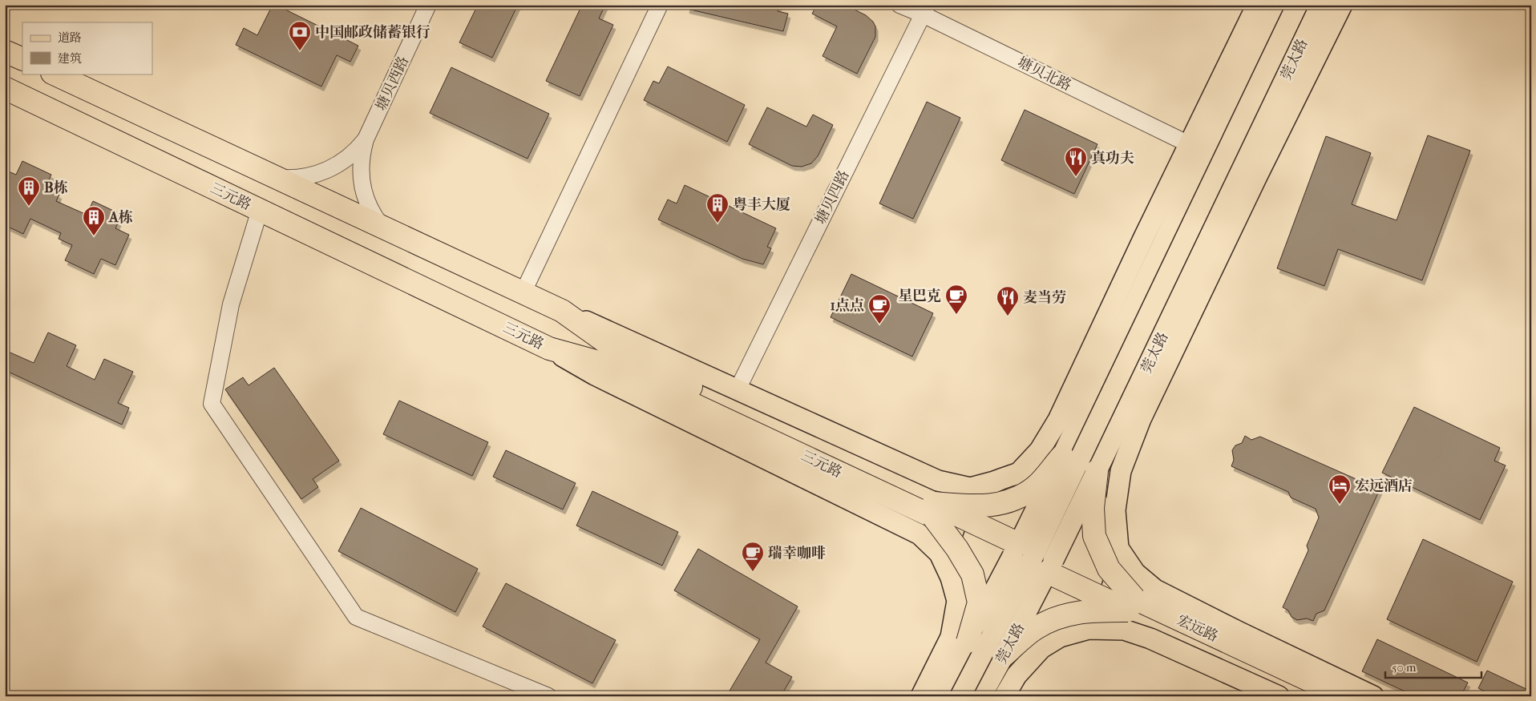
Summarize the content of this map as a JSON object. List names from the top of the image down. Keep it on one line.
{"streets":{"highway":["三元路","宏远路"],"main road":["莞太路"],"street":["塘贝北路","塘贝西路","塘贝四路"]},"crossings":[["莞太路","三元路"],["莞太路","宏远路"],["塘贝北路","塘贝四路"],["三元路","宏远路"]],"places":{"bank":["中国邮政储蓄银行"],"restaurant":["真功夫","麦当劳"],"building":["B栋","粤丰大厦","A栋"],"cafe":["星巴克","1点点","瑞幸咖啡"],"hotel":["宏远酒店"]},"legend":["道路","建筑"],"scale_bar":"50 m"}
